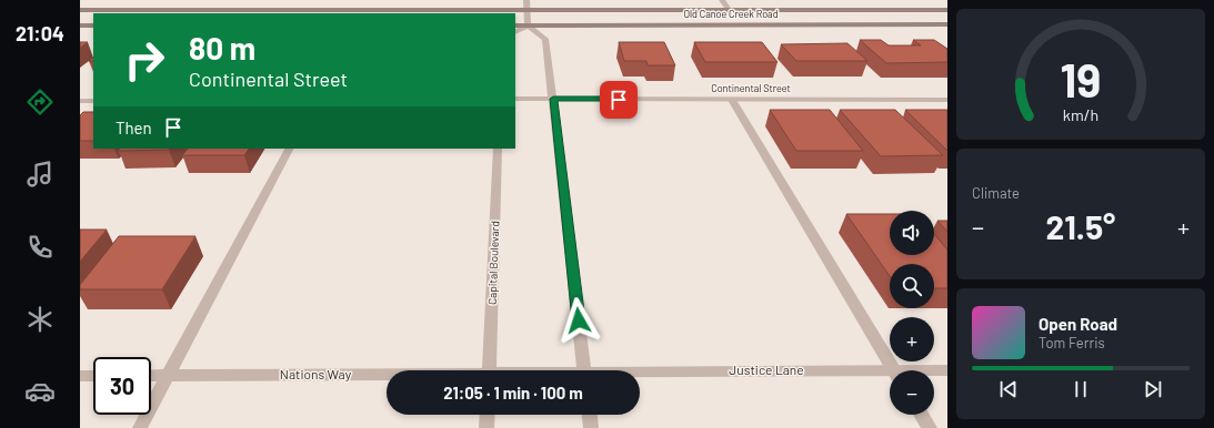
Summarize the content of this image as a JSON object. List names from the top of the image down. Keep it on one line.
{"streets":{"main road":["Old Canoe Creek Road"],"street":["Continental Street","Capital Boulevard","Justice Lane","Nations Way"]},"page":{"tabs":"21:04","turn":["80 m","Continental Street"],"then":"Then","tile":"Climate","heat":["−","21.5°","+"],"map_buttons":["+","−"],"song":["Open Road","Tom Ferris"],"limit":"30","trip":"21:05 · 1 min · 100 m","gauge":["19","km/h"]}}
